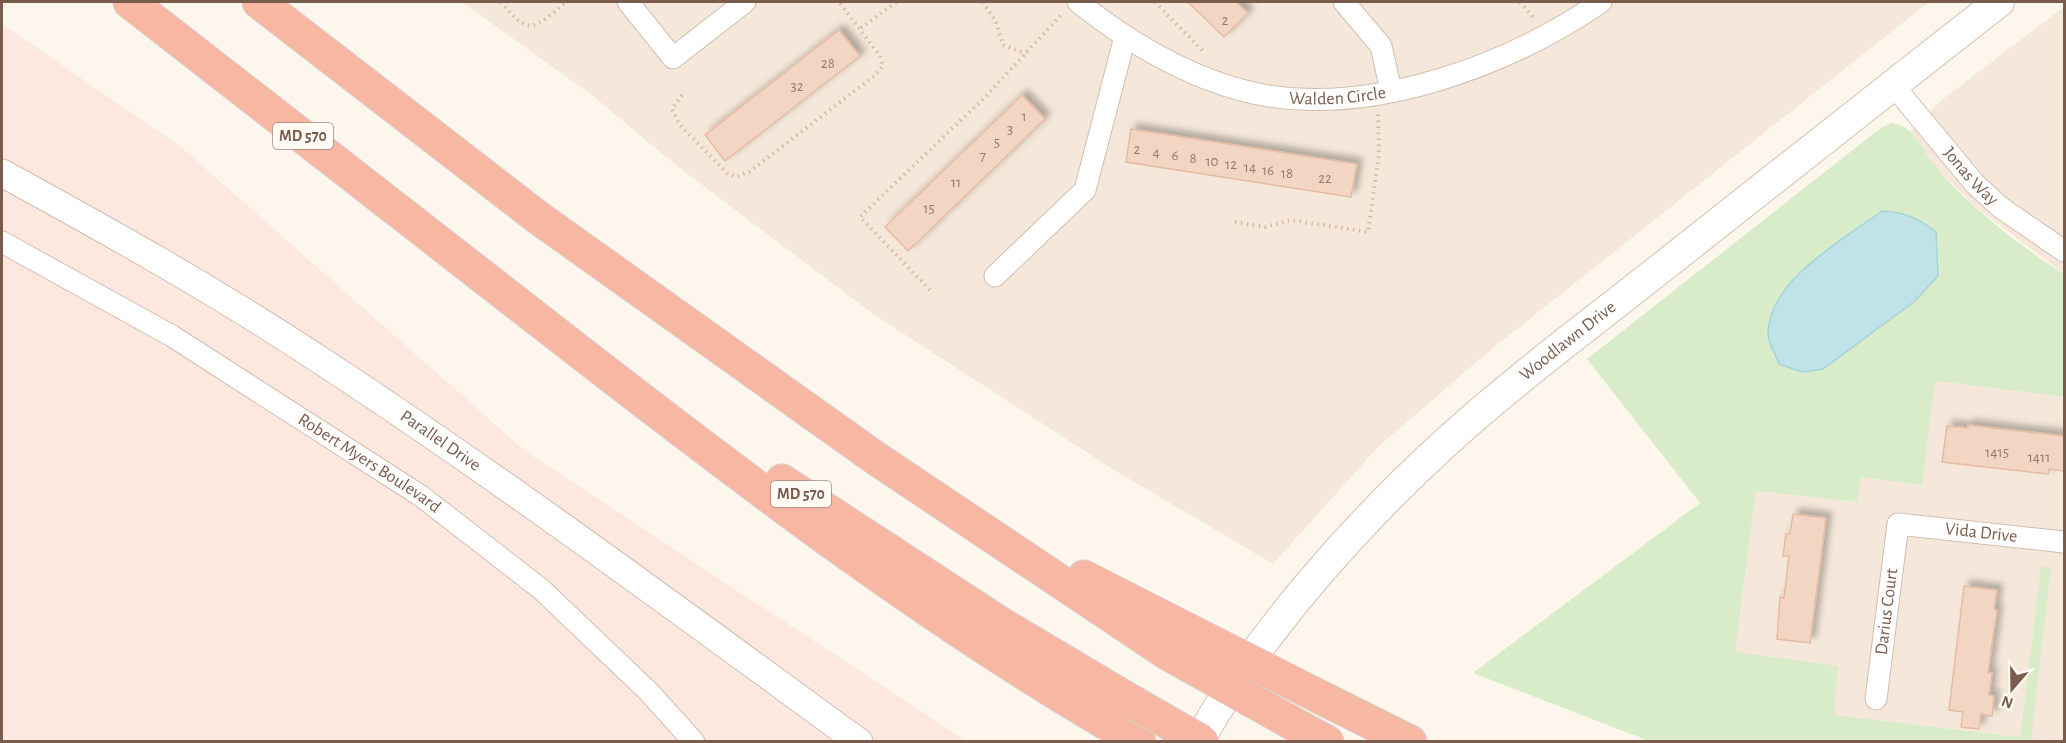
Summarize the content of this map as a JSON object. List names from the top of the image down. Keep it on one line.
{"streets":{"highway":["MD 570"],"main road":["Woodlawn Drive"],"street":["Walden Circle","Jonas Way","Parallel Drive","Robert Myers Boulevard","Vida Drive","Darius Court"]},"crossings":[["MD 570","Woodlawn Drive"],["Jonas Way","Woodlawn Drive"],["Vida Drive","Darius Court"]],"house_numbers":["2","28","32","1","3","5","2","4","6","7","8","10","12","14","16","18","22","11","15","1415","1411"],"north":"bottom"}
